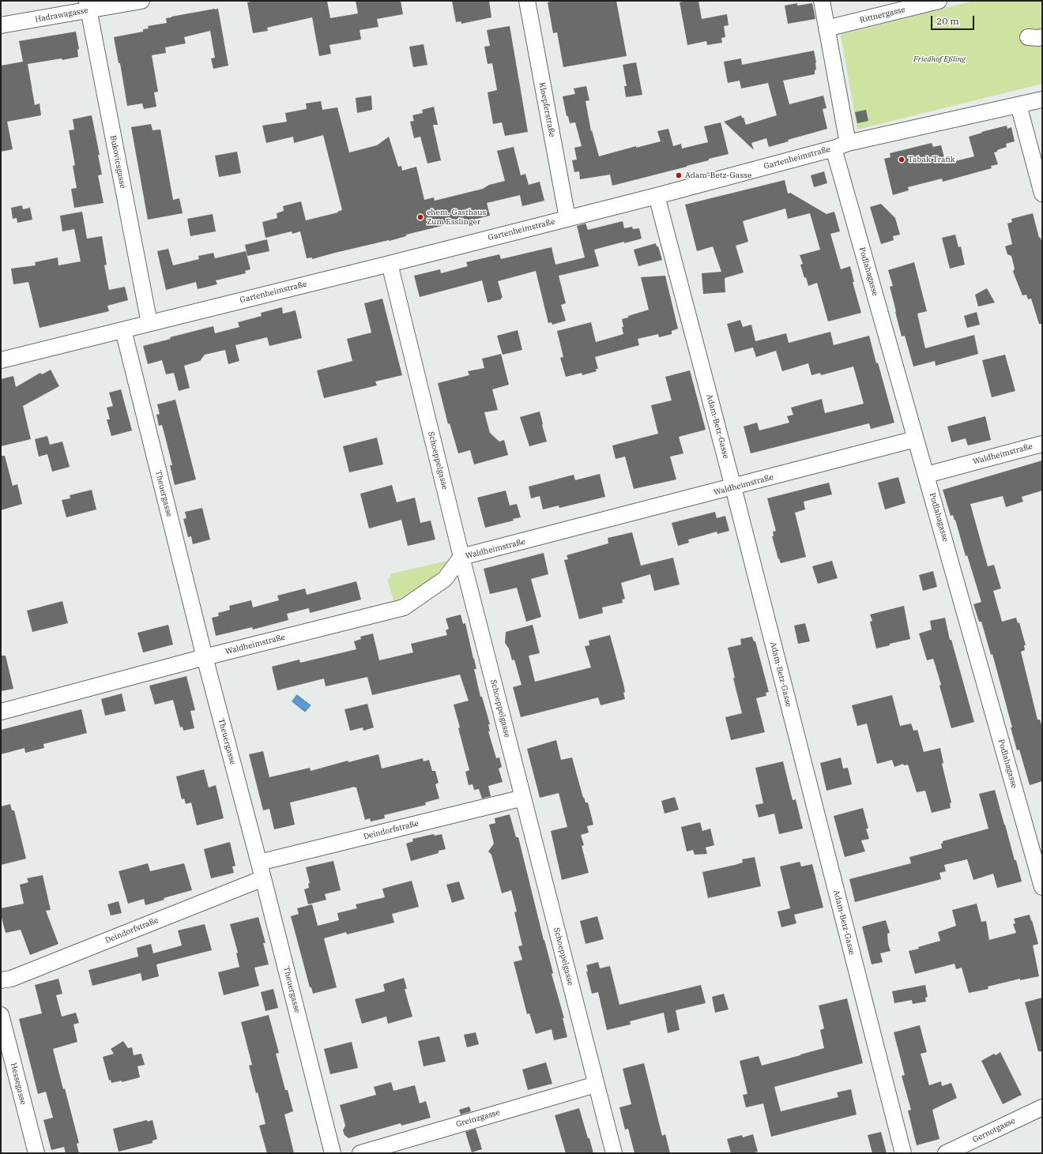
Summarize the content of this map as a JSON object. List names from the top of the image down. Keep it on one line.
{"streets":{"street":["Hadrawagasse","Rittnergasse","Kloepferstraße","Gartenheimstraße","Bukovicsgasse","Podlahagasse","Adam-Betz-Gasse","Waldheimstraße","Schoeppelgasse","Theuergasse","Deindorfstraße","Hessegasse","Greinzgasse","Gernotgasse"]},"crossings":[["Hadrawagasse","Bukovicsgasse"],["Rittnergasse","Podlahagasse"],["Kloepferstraße","Gartenheimstraße"],["Gartenheimstraße","Bukovicsgasse"],["Gartenheimstraße","Podlahagasse"],["Gartenheimstraße","Adam-Betz-Gasse"],["Gartenheimstraße","Schoeppelgasse"],["Gartenheimstraße","Theuergasse"],["Podlahagasse","Waldheimstraße"],["Adam-Betz-Gasse","Waldheimstraße"],["Waldheimstraße","Schoeppelgasse"],["Waldheimstraße","Theuergasse"],["Schoeppelgasse","Deindorfstraße"],["Schoeppelgasse","Greinzgasse"],["Theuergasse","Deindorfstraße"]],"parks":["Friedhof Eßling"],"places":["Tabak Trafik","Adam-Betz-Gasse","ehem. Gasthaus Zum Esslinger"],"scale_bar":"20 m"}
